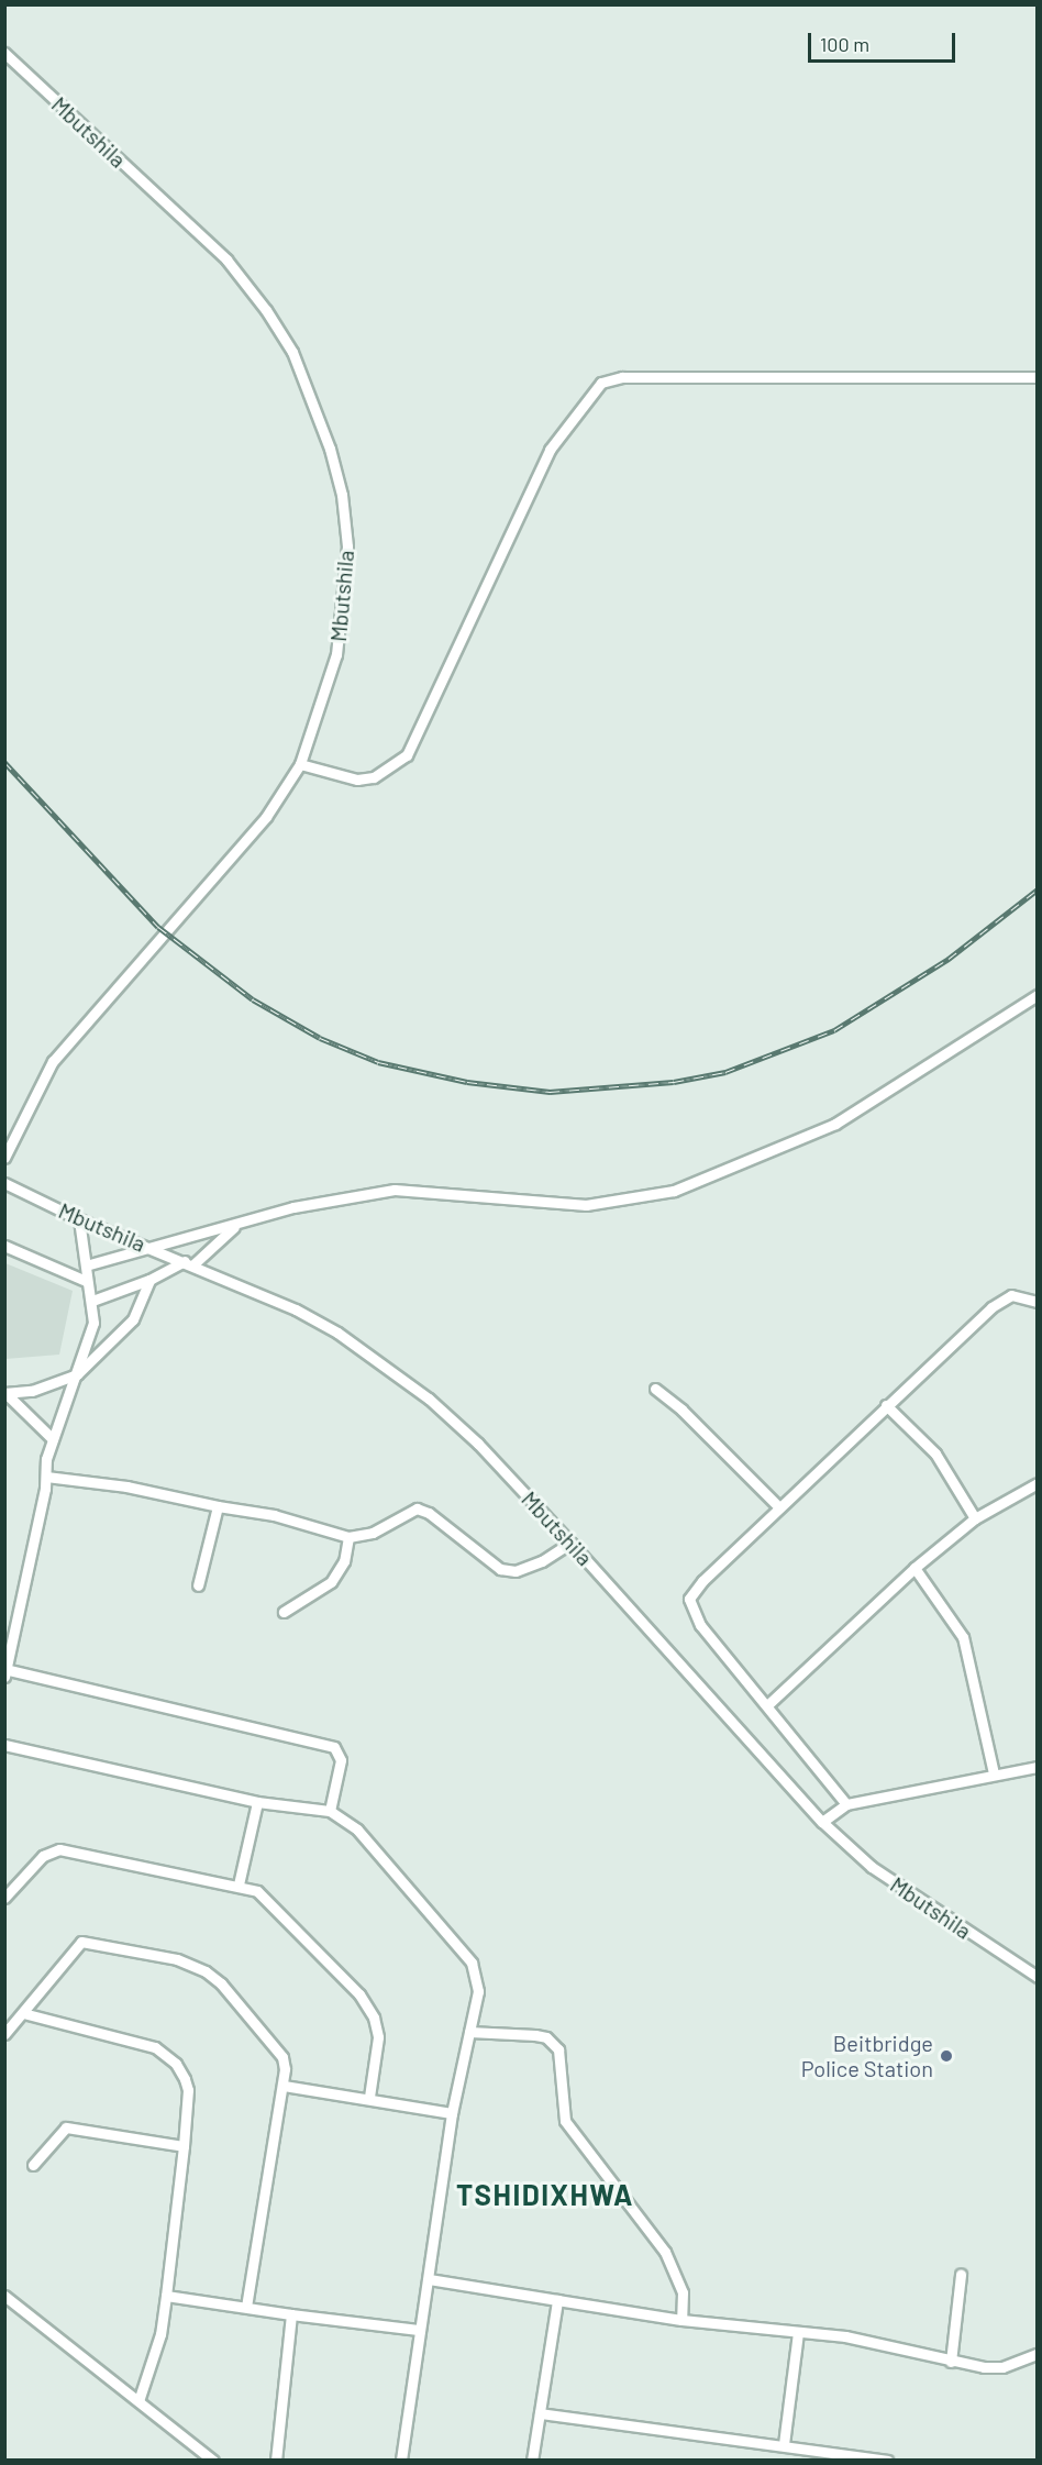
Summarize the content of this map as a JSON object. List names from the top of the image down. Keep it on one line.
{"streets":{"street":["Mbutshila"]},"districts":["TSHIDIXHWA"],"places":["Beitbridge Police Station"],"scale_bar":"100 m"}
